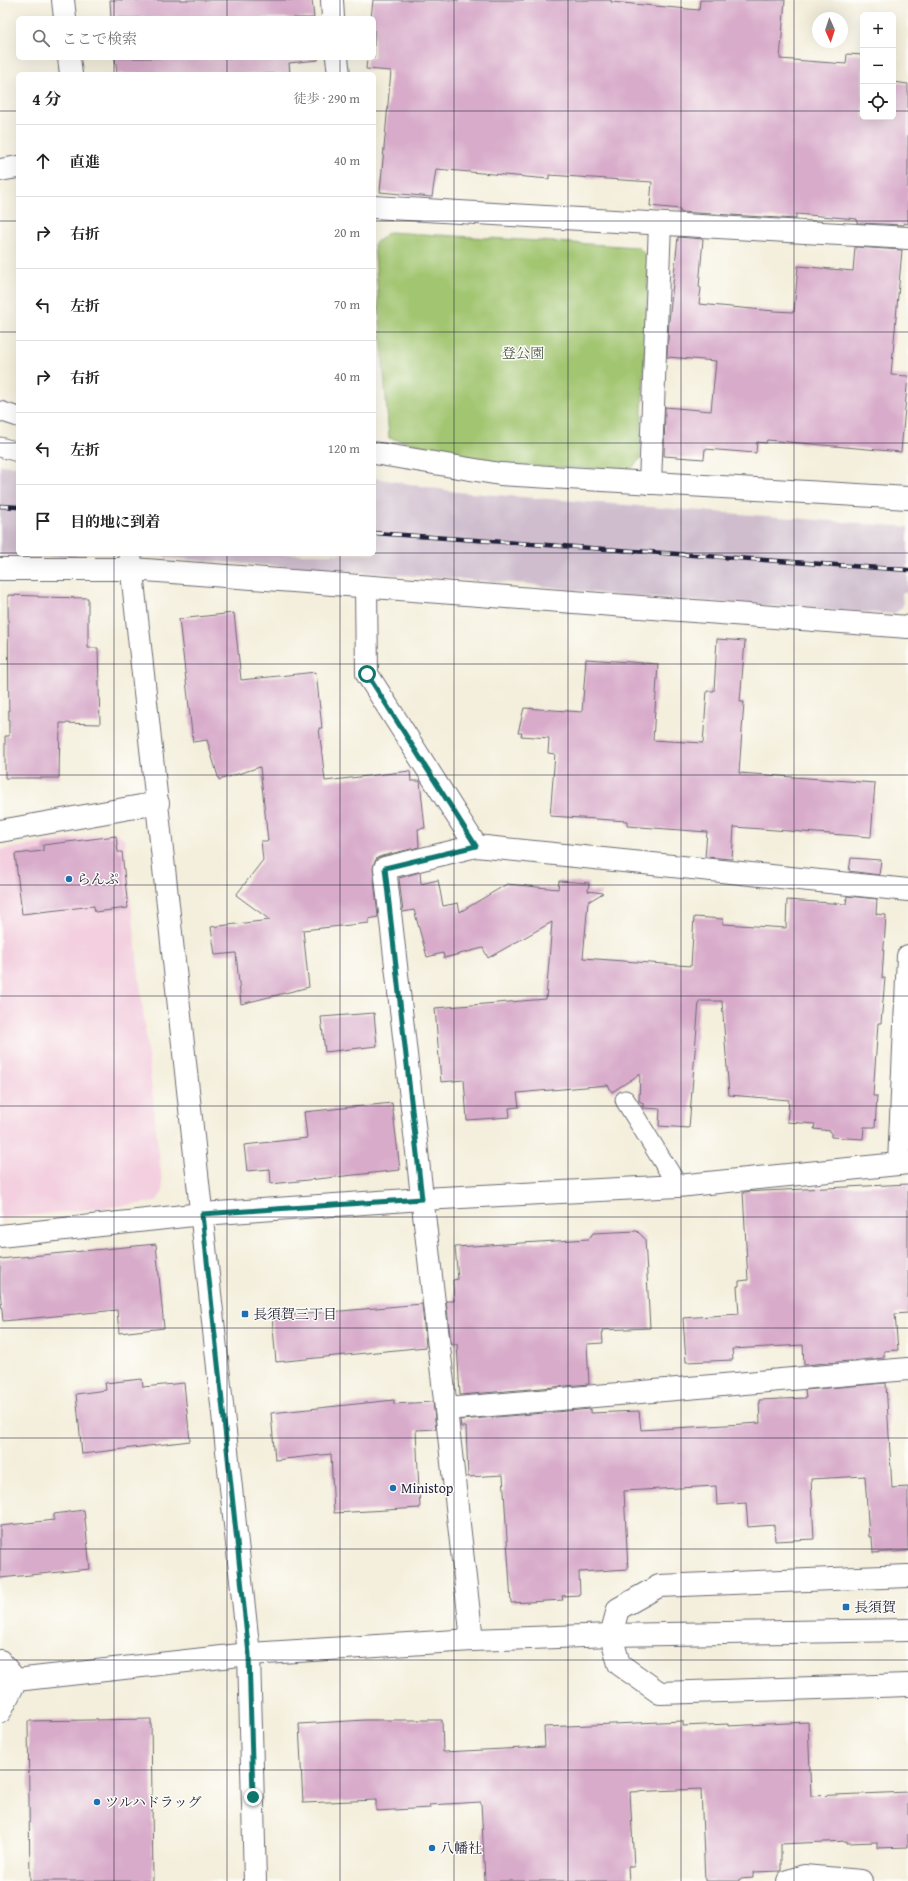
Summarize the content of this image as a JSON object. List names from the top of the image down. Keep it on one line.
{"parks":["登公園"],"places":{"other":["らんぷ","Ministop","ツルハドラッグ","八幡社"],"transit":["長須賀三丁目","長須賀"]},"north":"bottom","page":{"map_buttons":["+","−"],"search":"ここで検索","heading":["4 分","徒歩 · 290 m"],"list":[["直進","40 m"],["右折","20 m"],["左折","70 m"],["右折","40 m"],["左折","120 m"],"目的地に到着"]}}
